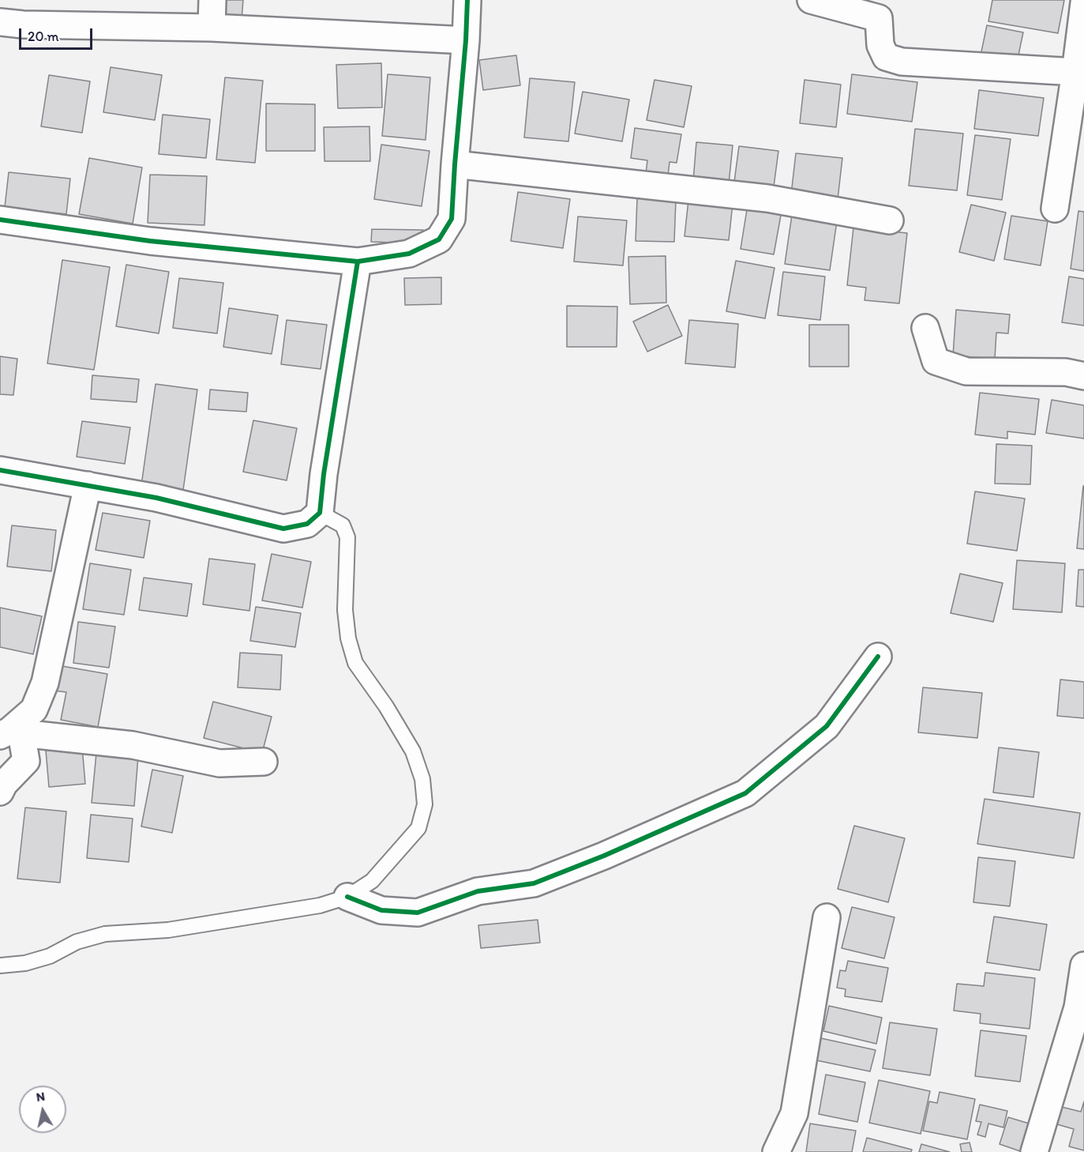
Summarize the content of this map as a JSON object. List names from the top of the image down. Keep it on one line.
{"scale_bar":"20 m","north":"top"}
